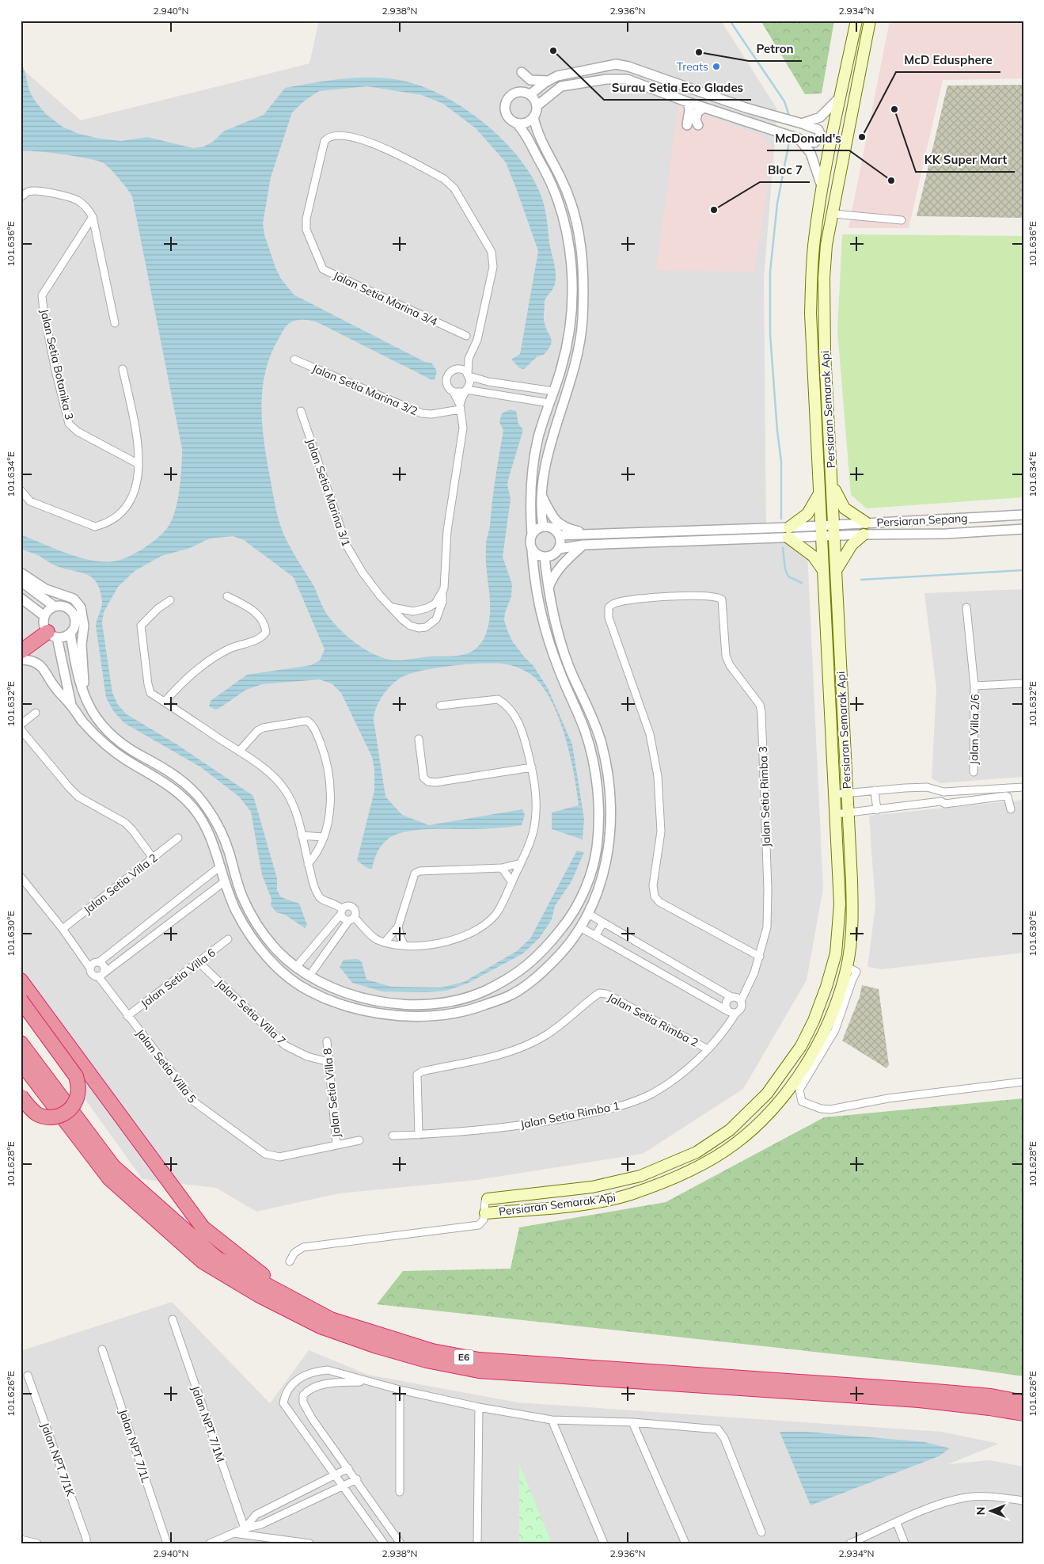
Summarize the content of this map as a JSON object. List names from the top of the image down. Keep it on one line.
{"streets":{"highway":["E6"],"main road":["Persiaran Semarak Api"],"street":["Jalan Setia Marina 3/4","Jalan Setia Botanika 3","Jalan Setia Marina 3/2","Jalan Setia Marina 3/1","Persiaran Sepang","Jalan Villa 2/6","Jalan Setia Rimba 3","Jalan Setia Villa 2","Jalan Setia Villa 6","Jalan Setia Villa 7","Jalan Setia Rimba 2","Jalan Setia Villa 5","Jalan Setia Villa 8","Jalan Setia Rimba 1","Jalan NPT 7/1M","Jalan NPT 7/1L","Jalan NPT 7/1K"]},"crossings":[["Persiaran Semarak Api","Persiaran Sepang"],["Jalan Setia Rimba 3","Jalan Setia Rimba 1"],["Jalan Setia Villa 6","Jalan Setia Villa 7"],["Jalan Setia Villa 6","Jalan Setia Villa 5"],["Jalan Setia Villa 7","Jalan Setia Villa 8"],["Jalan Setia Rimba 2","Jalan Setia Rimba 1"],["Jalan Setia Villa 5","Jalan Setia Villa 8"]],"places":["Surau Setia Eco Glades","Petron","Treats","KK Super Mart","McD Edusphere","McDonald's","Bloc 7"],"north":"left","coordinates":["2.940°N","2.938°N","2.936°N","2.934°N","101.636°E","101.634°E","101.632°E","101.630°E","101.628°E","101.626°E"]}
